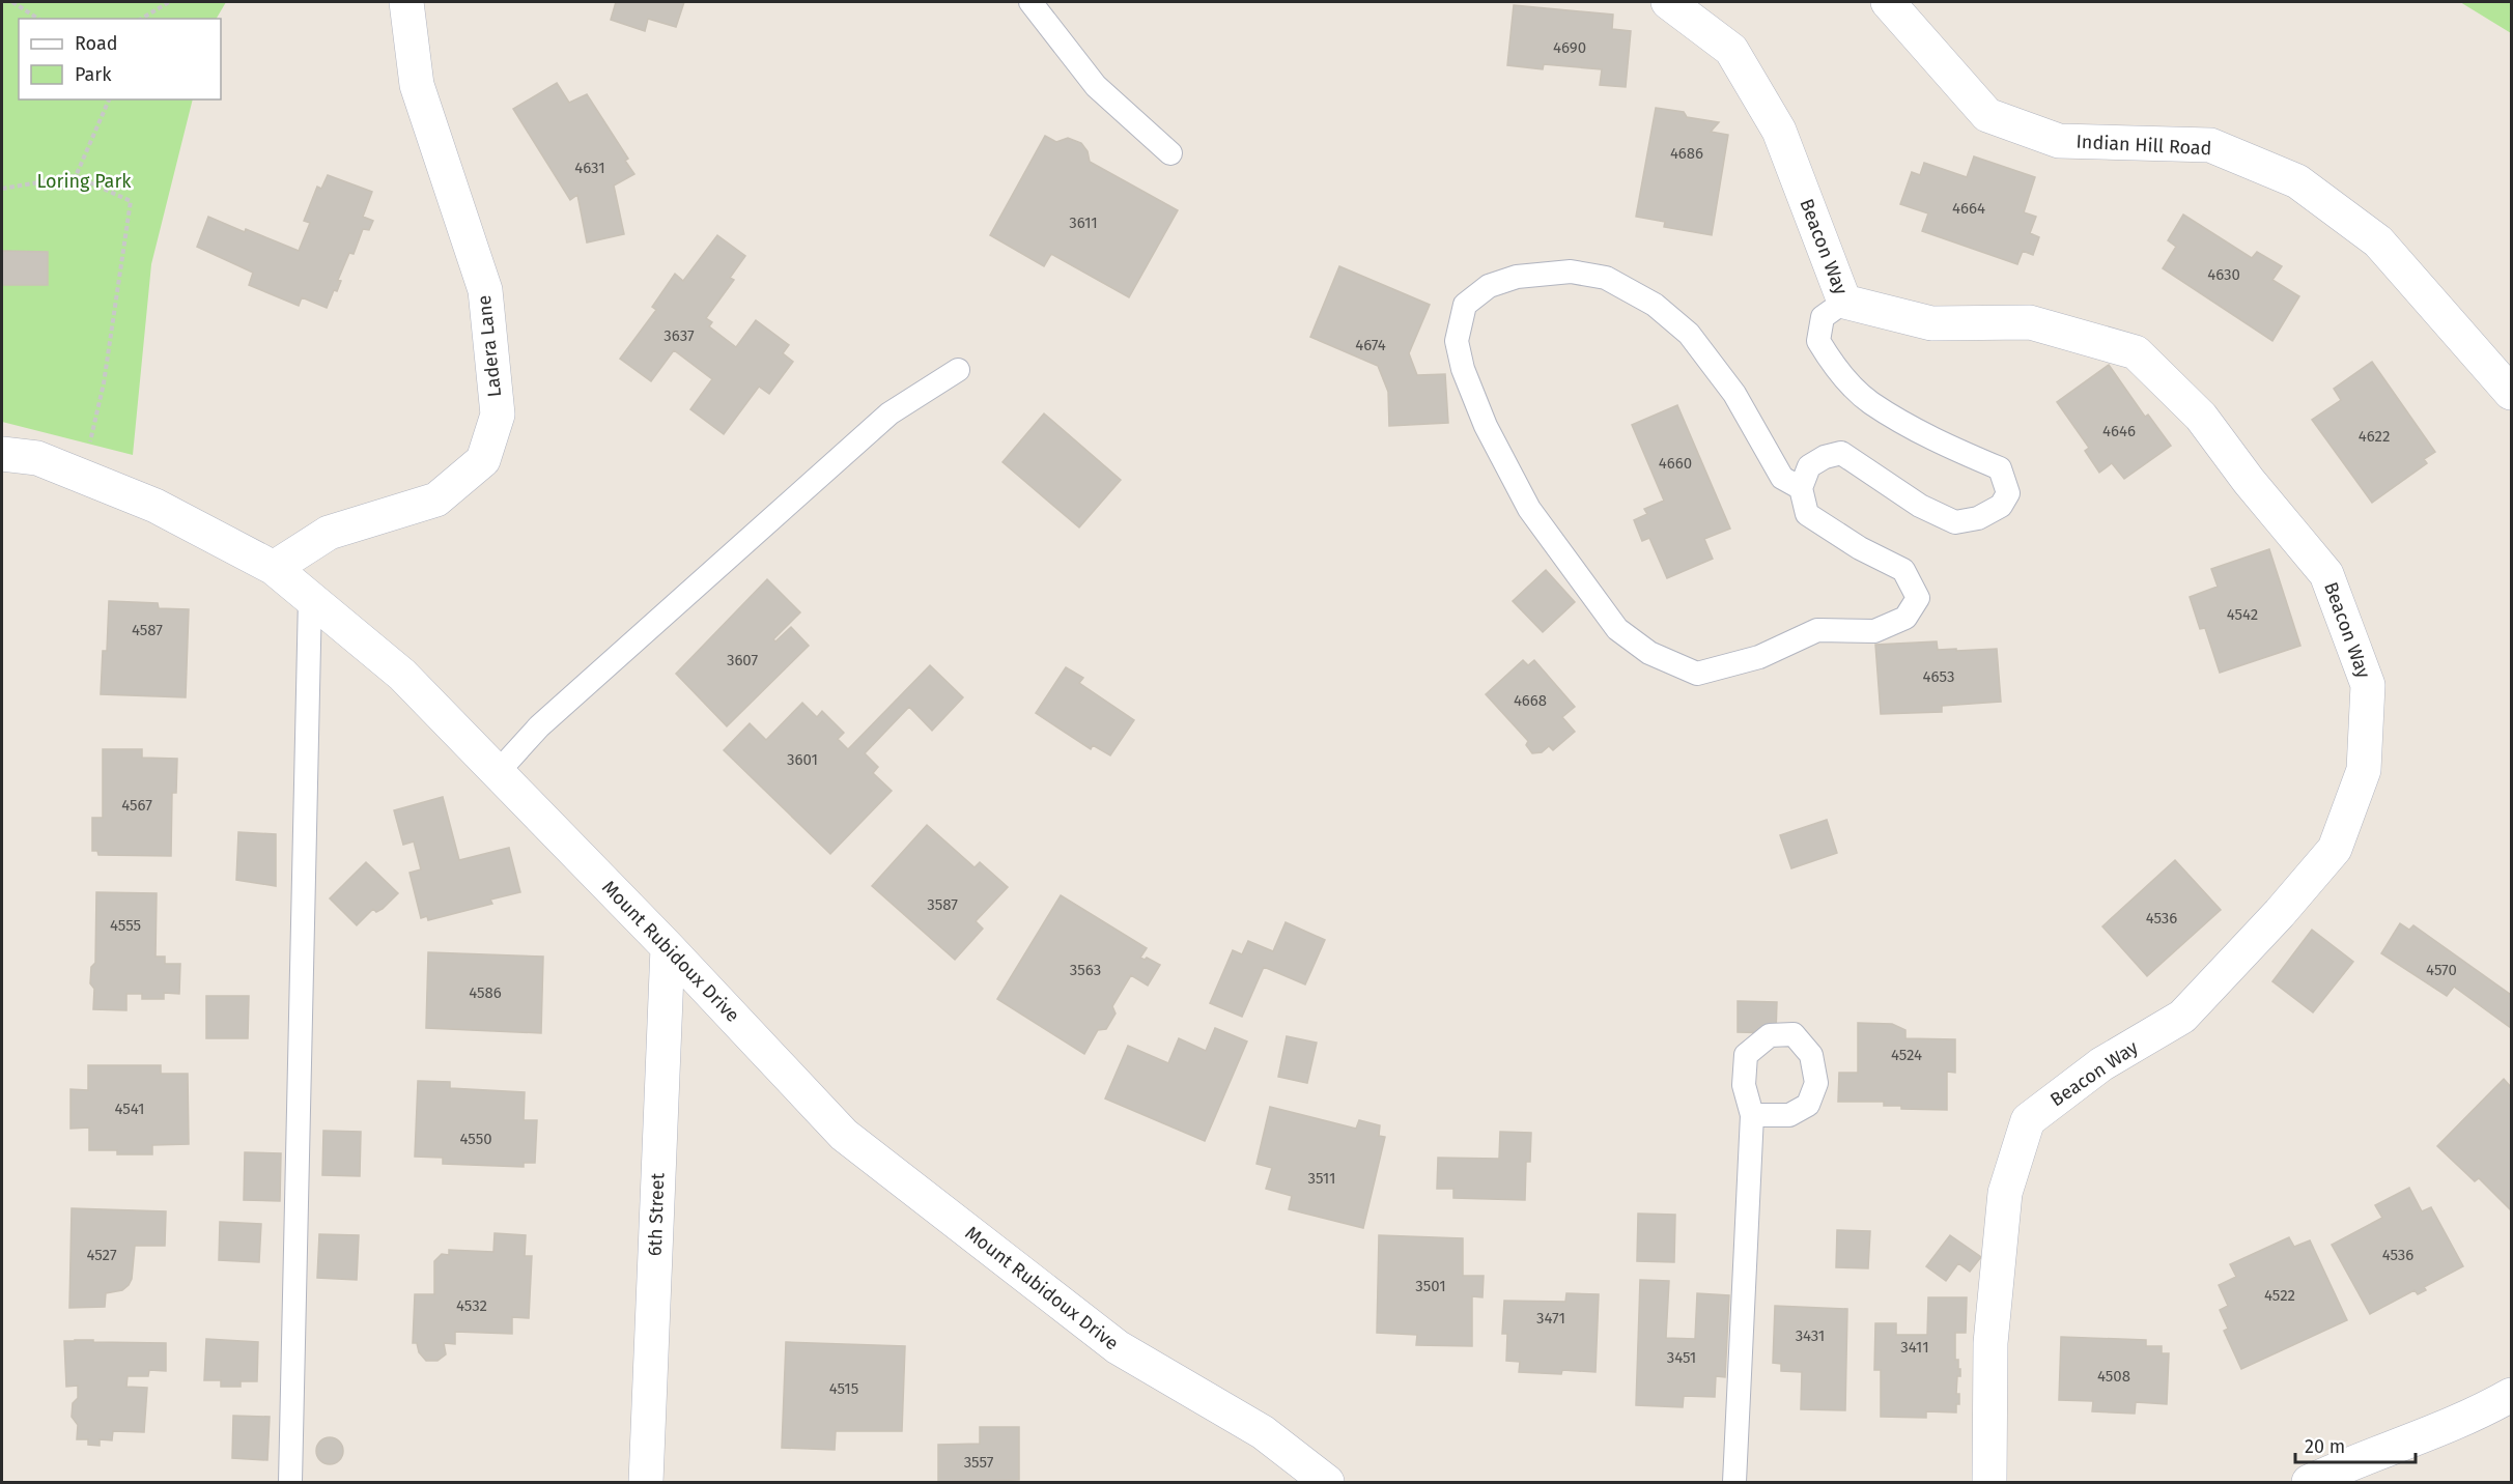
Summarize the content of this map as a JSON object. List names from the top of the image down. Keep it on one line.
{"streets":{"street":["Indian Hill Road","Beacon Way","Ladera Lane","Mount Rubidoux Drive","6th Street"]},"crossings":[["Ladera Lane","Mount Rubidoux Drive"],["Mount Rubidoux Drive","6th Street"]],"parks":["Loring Park"],"house_numbers":["4690","4686","4631","4664","3611","4630","3637","4674","4646","4622","4660","4542","4587","3607","4653","4668","3601","4567","3587","4536","4555","3563","4570","4586","4524","4541","4550","3511","4527","4536","3501","4522","4532","3471","3431","3411","3451","4508","4515","3557"],"legend":["Road","Park"],"scale_bar":"20 m"}
